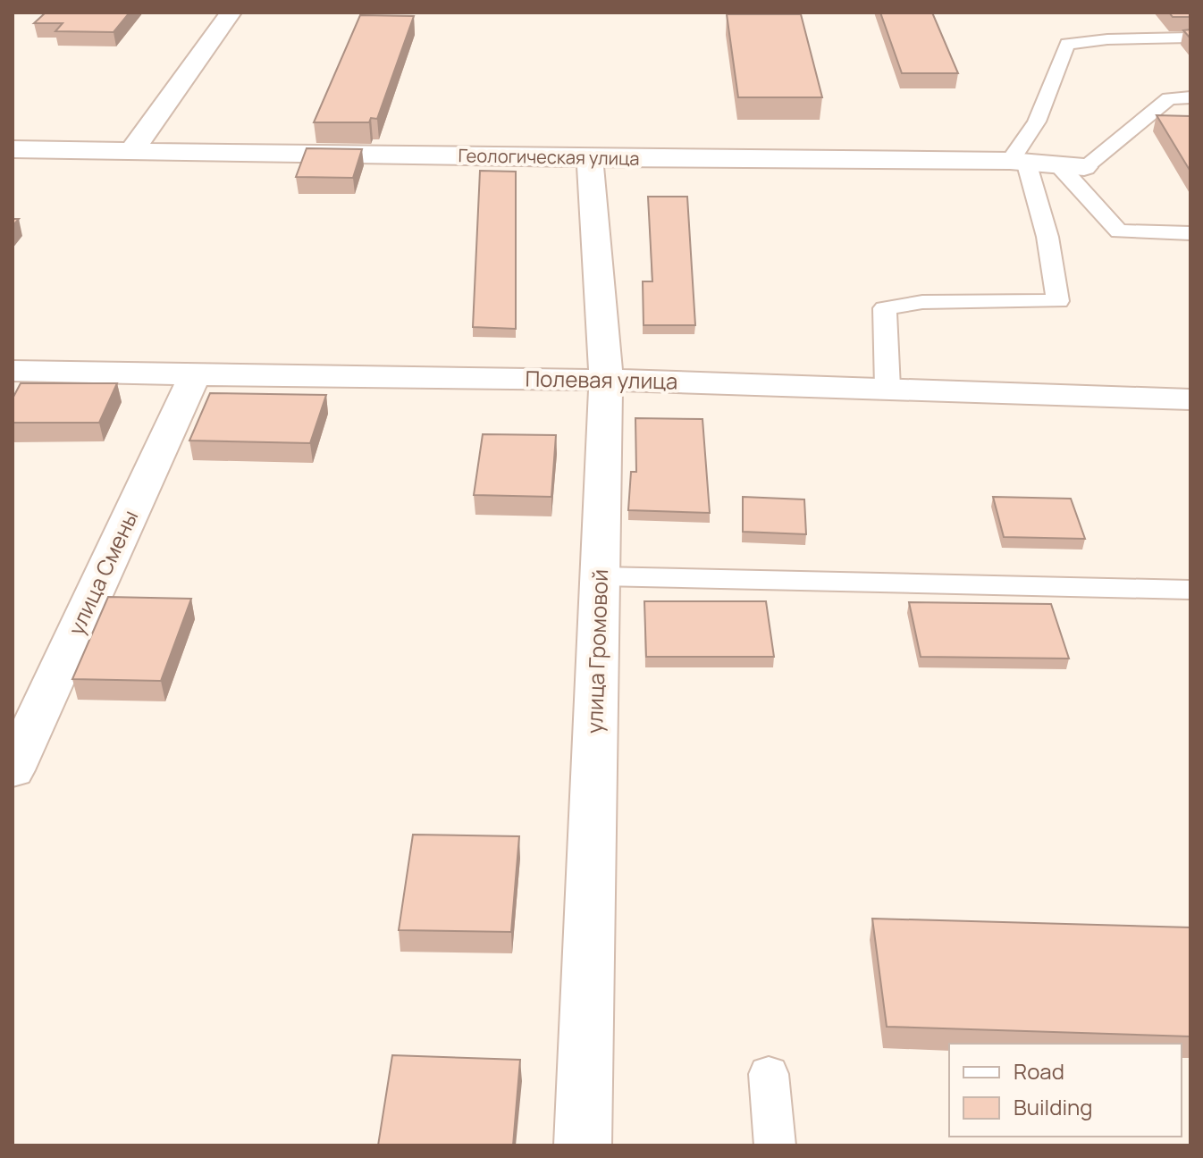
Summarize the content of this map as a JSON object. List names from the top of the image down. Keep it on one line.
{"streets":{"street":["Геологическая улица","Полевая улица","улица Смены","улица Громовой"]},"crossings":[["Геологическая улица","улица Громовой"],["Полевая улица","улица Смены"],["Полевая улица","улица Громовой"]],"legend":["Road","Building"]}
